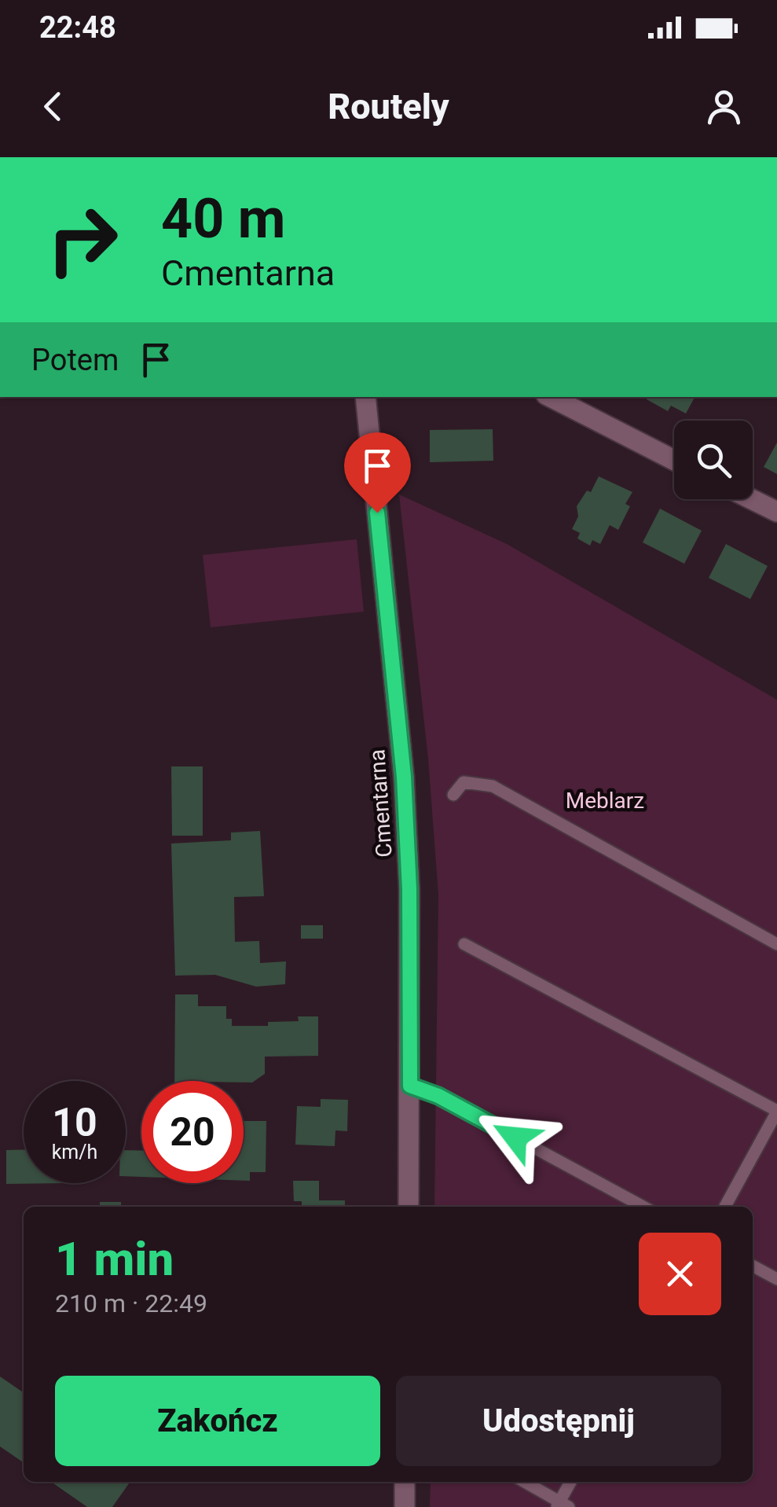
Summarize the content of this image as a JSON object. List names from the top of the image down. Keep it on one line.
{"streets":{"street":["Cmentarna"]},"parks":["Meblarz"],"page":{"status":"22:48","header":"Routely","turn":["40 m","Cmentarna"],"then":"Potem","speed":"10 km/h","limit":"20","heading":["1 min","210 m · 22:49"],"buttons":["Zakończ","Udostępnij"]}}
